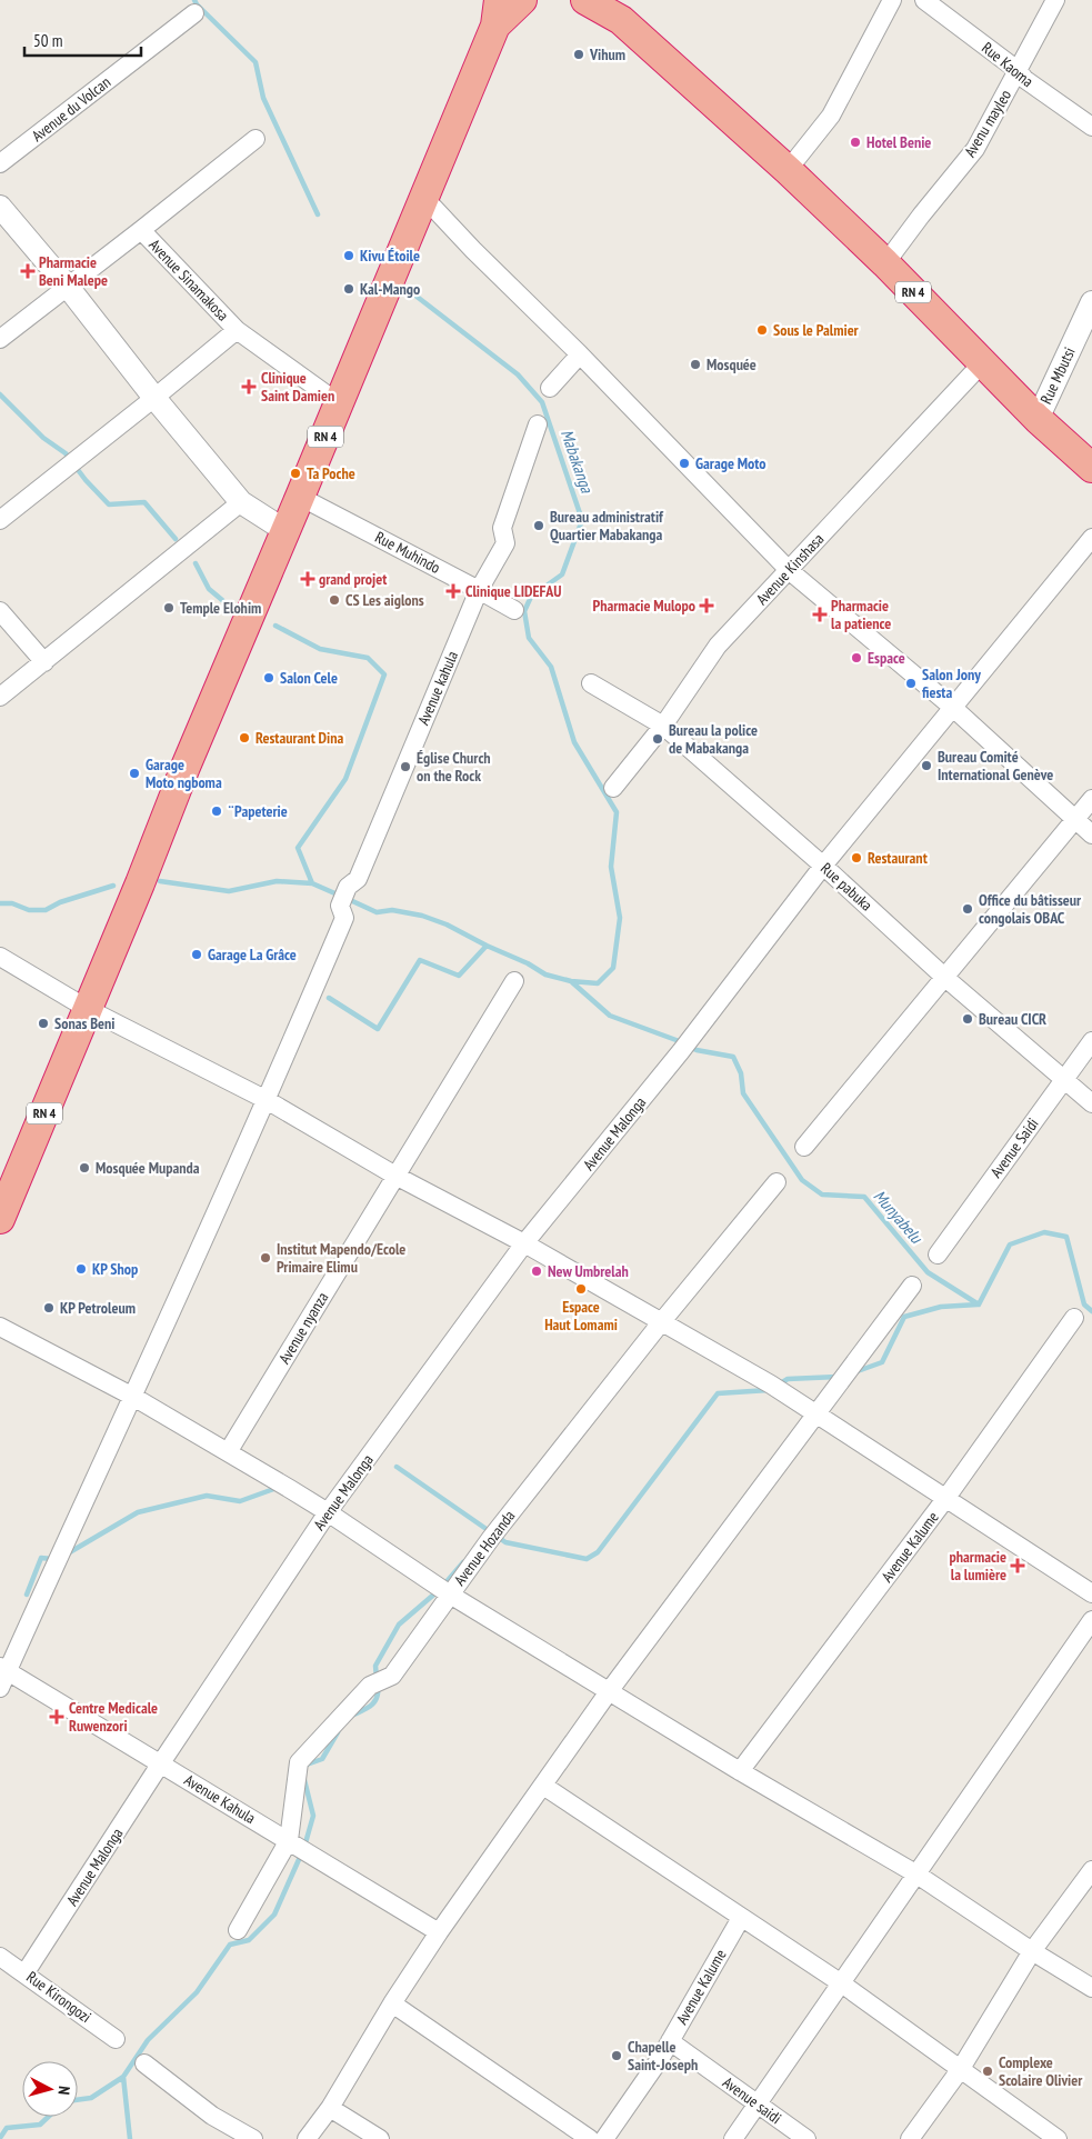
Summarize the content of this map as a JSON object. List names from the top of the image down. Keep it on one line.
{"streets":{"highway":["RN 4"],"street":["Rue Kaoma","Avenue du Volcan","Avenu mayleo","Avenue Sinamakosa","Rue Mbutsi","Rue Muhindo","Avenue Kinshasa","Avenue kahula","Rue pabuka","Avenue Malonga","Avenue Saidi","Avenue nyanza","Avenue Kalume","Avenue Hozanda","Avenue Kahula","Rue Kirongozi","Avenue saidi"]},"crossings":[["Rue Kaoma","Avenu mayleo"],["Avenu mayleo","RN 4"],["Avenue Sinamakosa","RN 4"],["RN 4","Rue Mbutsi"],["RN 4","Rue Muhindo"],["RN 4","Avenue Kinshasa"],["Rue Muhindo","Avenue kahula"],["Avenue Kinshasa","Rue pabuka"],["Avenue kahula","Avenue Kahula"],["Rue pabuka","Avenue Malonga"],["Rue pabuka","Avenue Saidi"],["Avenue Malonga","Avenue Kahula"],["Avenue Malonga","Rue Kirongozi"],["Avenue Kalume","Avenue saidi"],["Avenue Hozanda","Avenue Kahula"]],"water":["Mabakanga","Munyabelu"],"places":{"other":["Vihum","Hotel Benie","Kivu Étoile","Kal-Mango","Sous le Palmier","Mosquée","Garage Moto","Ta Poche","Bureau administratif Quartier Mabakanga","CS Les aiglons","Temple Elohim","Espace","Salon Cele","Salon Jony fiesta","Restaurant Dina","Bureau la police de Mabakanga","Bureau Comité International Genève","Église Church on the Rock","Garage Moto ngboma","¨Papeterie","Restaurant","Office du bâtisseur congolais OBAC","Garage La Grâce","Bureau CICR","Sonas Beni","Mosquée Mupanda","Institut Mapendo/Ecole Primaire Elimu","KP Shop","New Umbrelah","Espace Haut Lomami","KP Petroleum","Chapelle Saint-Joseph","Complexe Scolaire Olivier"],"health":["Pharmacie Beni Malepe","Clinique Saint Damien","grand projet","Clinique LIDEFAU","Pharmacie Mulopo","Pharmacie la patience","pharmacie la lumière","Centre Medicale Ruwenzori"]},"scale_bar":"50 m","north":"right"}
